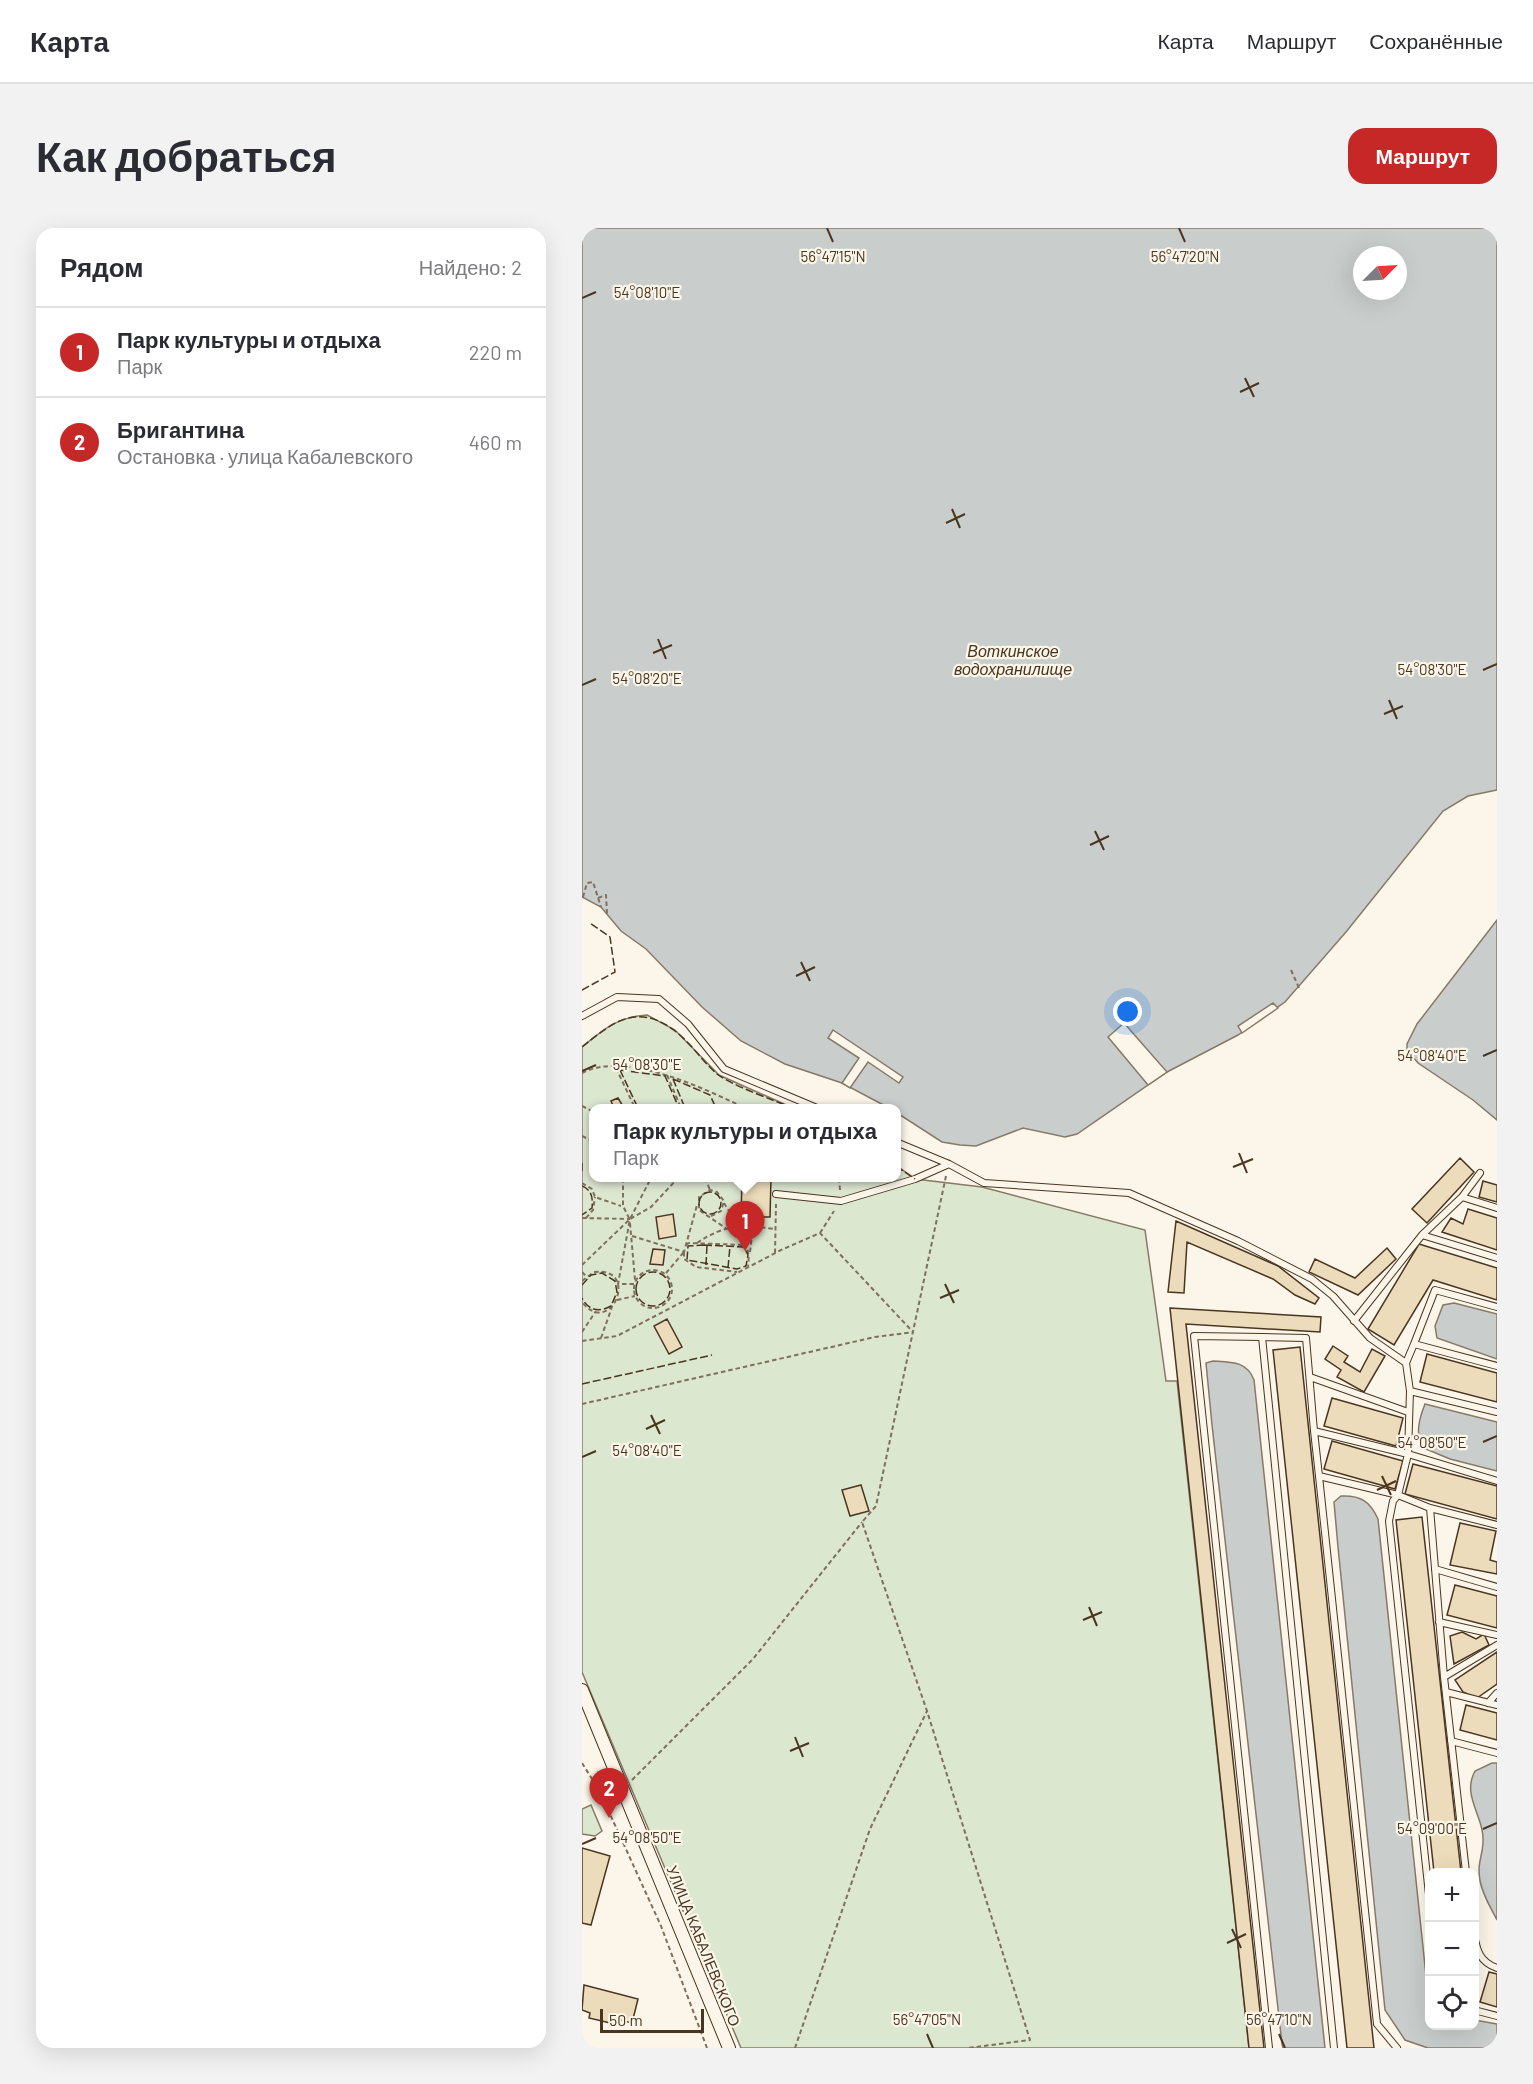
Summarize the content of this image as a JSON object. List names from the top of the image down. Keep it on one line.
{"streets":{"street":["УЛИЦА КАБАЛЕВСКОГО"]},"water":["Воткинское водохранилище"],"scale_bar":"50 m","north":"top right","page":{"header":"Карта","nav":["Карта","Маршрут","Сохранённые"],"buttons":"Маршрут","title":"Как добраться","heading":["Рядом","Найдено: 2"],"list":[{"mark":"1","name":"Парк культуры и отдыха","note":"Парк","value":"220 m"},{"mark":"2","name":"Бригантина","note":"Остановка · улица Кабалевского","value":"460 m"}],"popup":["Парк культуры и отдыха","Парк"],"pins":["1","2"],"map_buttons":["+","−"],"scale":"50 m"},"coordinates":["56°47'15\"N","56°47'20\"N","54°08'10\"E","54°08'30\"E","54°08'20\"E","54°08'40\"E","54°08'50\"E","54°09'00\"E","56°47'05\"N","56°47'10\"N"]}
